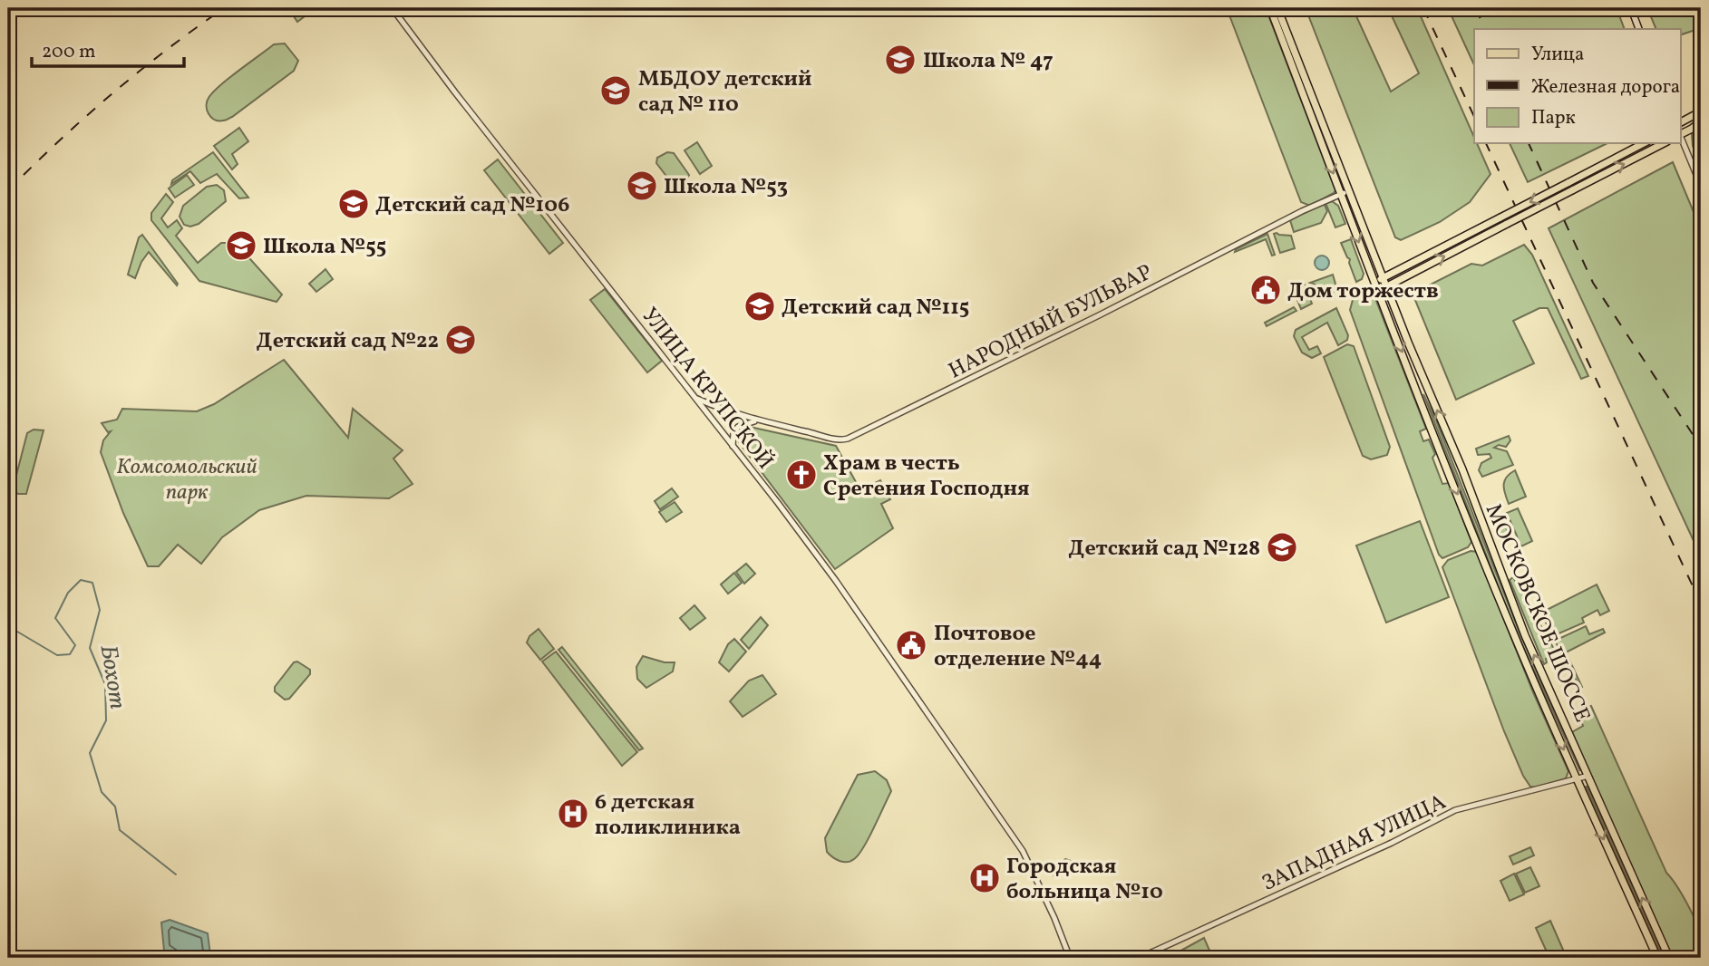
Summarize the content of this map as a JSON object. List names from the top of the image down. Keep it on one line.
{"streets":{"main road":["МОСКОВСКОЕ ШОССЕ"],"street":["НАРОДНЫЙ БУЛЬВАР","УЛИЦА КРУПСКОЙ","ЗАПАДНАЯ УЛИЦА"]},"crossings":[["НАРОДНЫЙ БУЛЬВАР","УЛИЦА КРУПСКОЙ"],["НАРОДНЫЙ БУЛЬВАР","МОСКОВСКОЕ ШОССЕ"],["МОСКОВСКОЕ ШОССЕ","ЗАПАДНАЯ УЛИЦА"]],"water":["Бохот"],"parks":["Комсомольский парк"],"places":{"school or university":["Школа № 47","МБДОУ детский сад № 110","Школа №53","Детский сад №106","Школа №55","Детский сад №115","Детский сад №22","Детский сад №128"],"public building":["Дом торжеств","Почтовое отделение №44"],"church":["Храм в честь Сретения Господня"],"hospital":["6 детская поликлиника","Городская больница №10"]},"legend":["Улица","Железная дорога","Парк"],"scale_bar":"200 m"}
